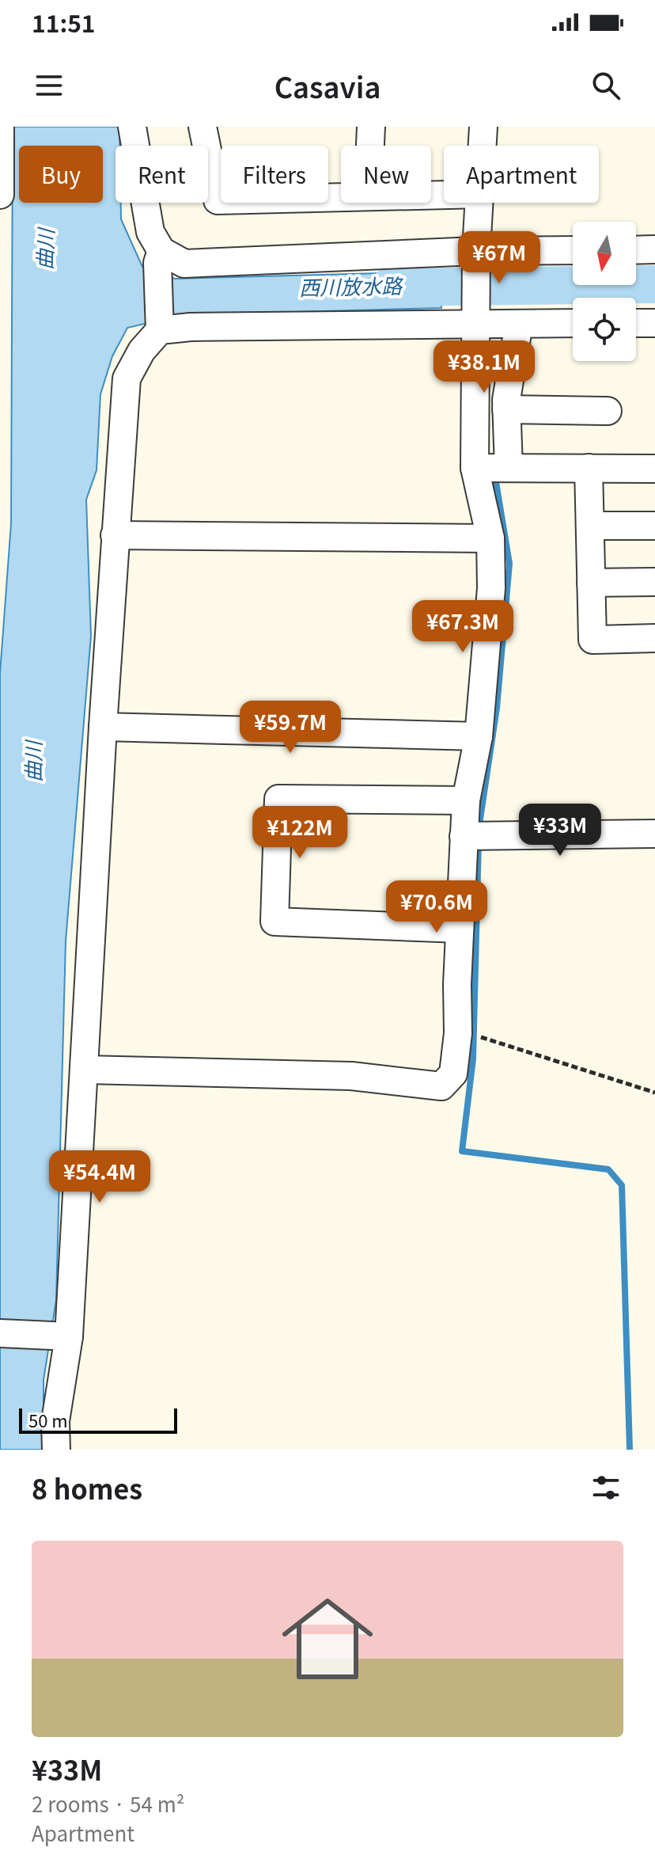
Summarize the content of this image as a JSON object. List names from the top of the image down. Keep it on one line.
{"water":["曲川","西川放水路"],"scale_bar":"50 m","north":"bottom","page":{"status":"11:51","header":"Casavia","chip":["Buy","Rent","Filters","New","Apartment"],"price":["¥67M","¥38.1M","¥67.3M","¥59.7M","¥33M","¥122M","¥70.6M","¥54.4M"],"scale":"50 m","heading":"8 homes","list":[{"name":"¥33M","note":"2 rooms · 54 m² · Apartment"}]}}
